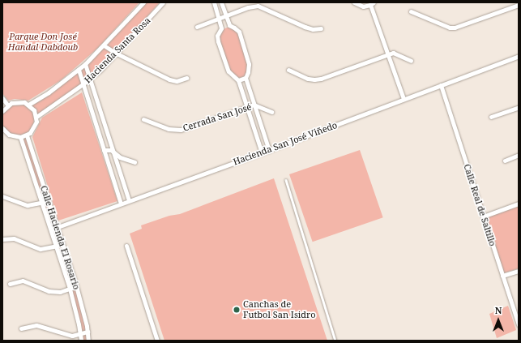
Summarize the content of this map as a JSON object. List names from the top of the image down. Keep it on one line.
{"streets":{"street":["Hacienda Santa Rosa","Cerrada San José","Hacienda San José Viñedo","Calle Real de Saltillo","Calle Hacienda El Rosario"]},"crossings":[["Hacienda San José Viñedo","Calle Real de Saltillo"],["Hacienda San José Viñedo","Calle Hacienda El Rosario"]],"parks":["Parque Don José Handal Dabdoub"],"places":["Canchas de Futbol San Isidro"],"north":"top"}
